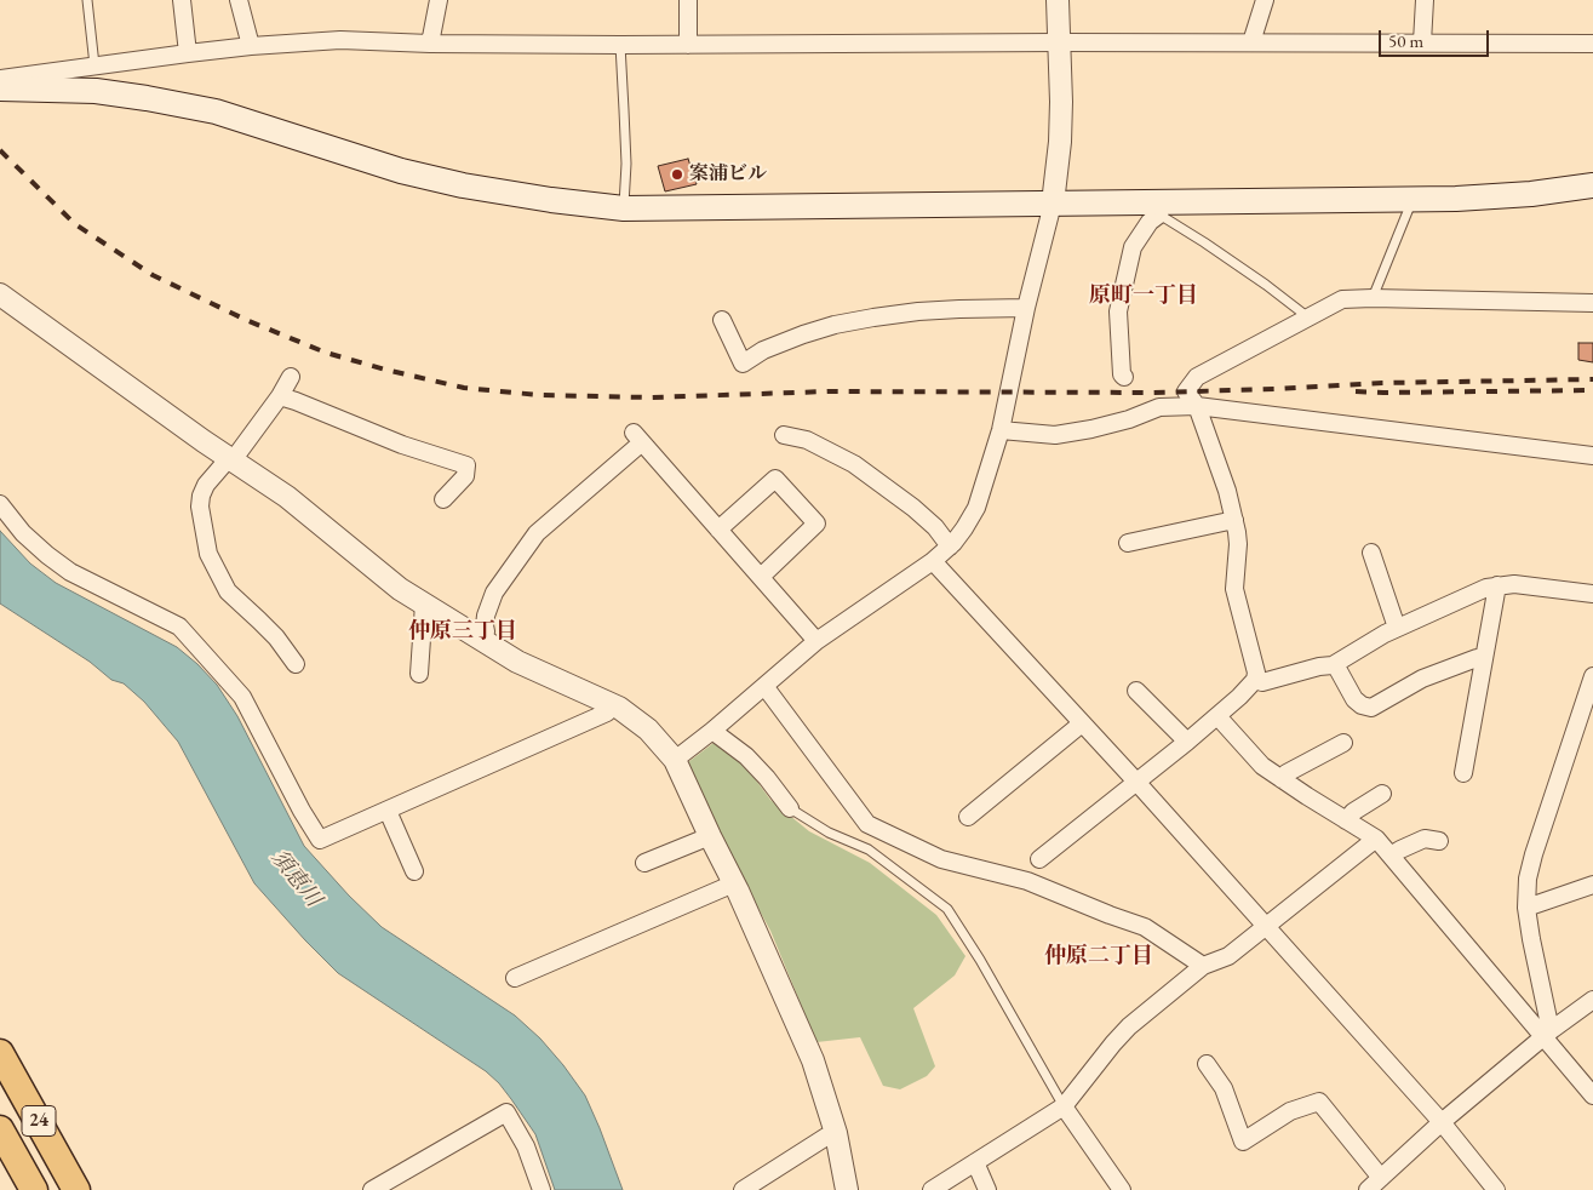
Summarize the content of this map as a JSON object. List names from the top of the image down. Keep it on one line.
{"streets":{"main road":["24"]},"districts":["原町一丁目","仲原三丁目","仲原二丁目"],"water":["須恵川"],"places":["案浦ビル"],"scale_bar":"50 m"}
